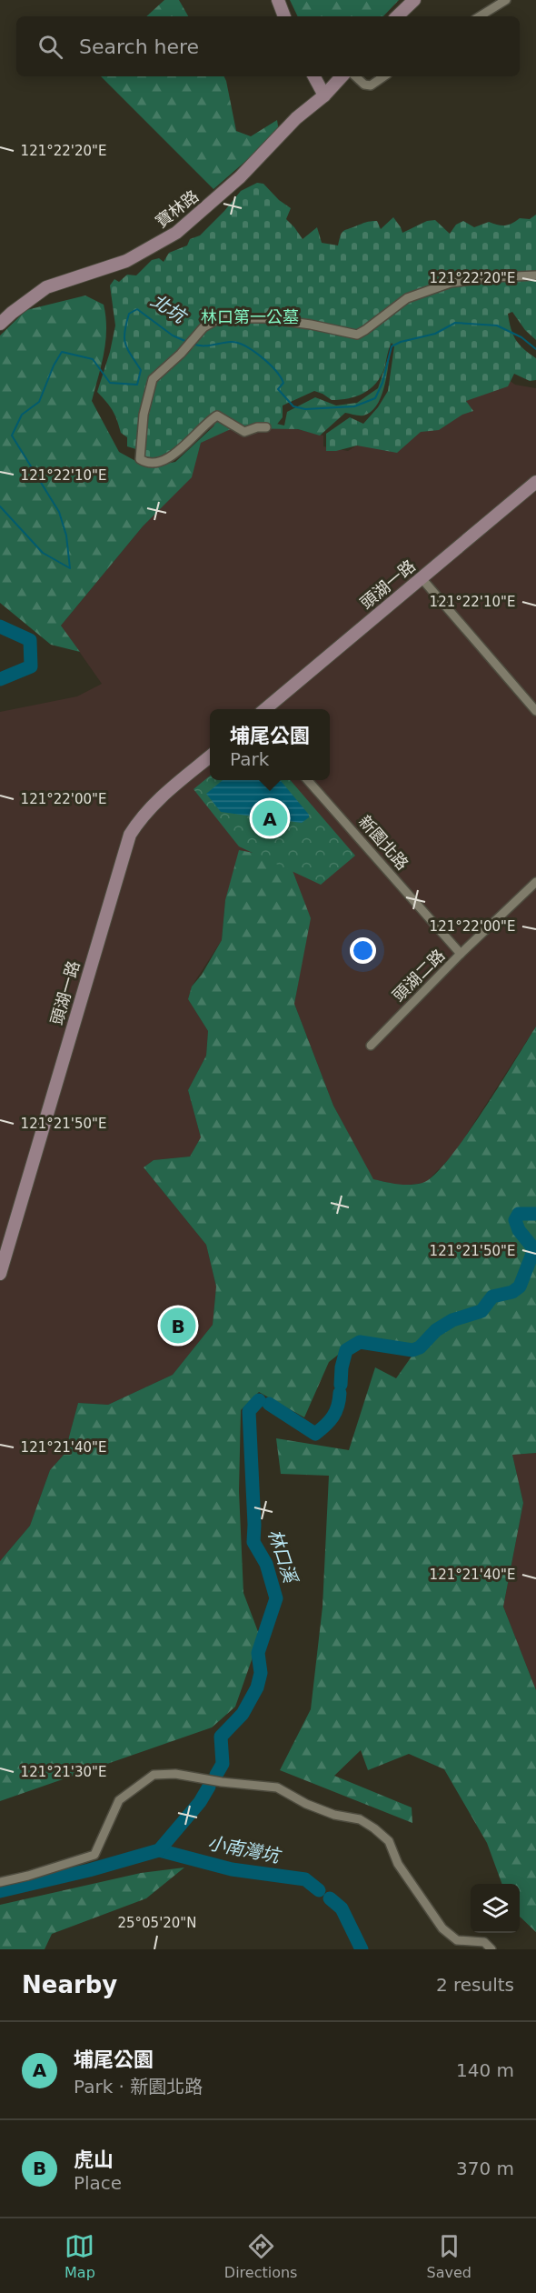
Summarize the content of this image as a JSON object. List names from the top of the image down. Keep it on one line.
{"streets":{"street":["寶林路","頭湖一路","新園北路","頭湖二路"]},"crossings":[["新園北路","頭湖二路"]],"water":["北坑","林口溪","小南灣坑"],"parks":["林口第一公墓"],"page":{"search":"Search here","popup":["埔尾公園","Park"],"pins":["A","B"],"heading":["Nearby","2 results"],"list":[{"mark":"A","name":"埔尾公園","note":"Park · 新園北路","value":"140 m"},{"mark":"B","name":"虎山","note":"Place","value":"370 m"}],"nav":["Map","Directions","Saved"]},"coordinates":["121°22'20\"E","121°22'10\"E","121°22'00\"E","121°21'50\"E","121°21'40\"E","121°21'30\"E","25°05'20\"N"]}
